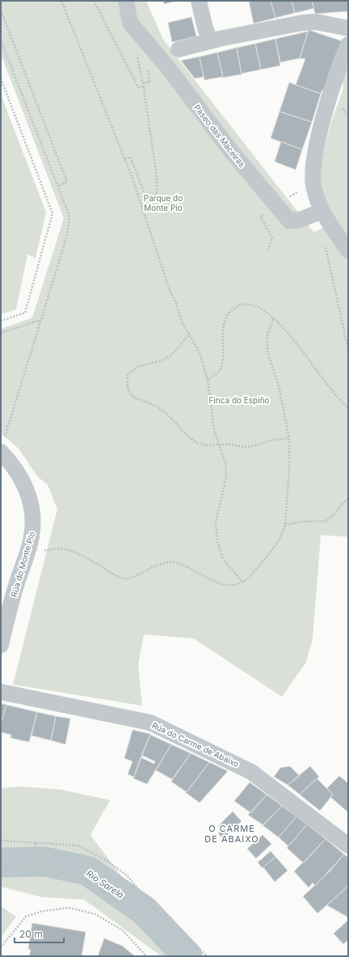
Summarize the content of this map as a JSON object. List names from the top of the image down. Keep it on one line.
{"streets":{"street":["Paseo das Maceiras","Rúa do Monte Pío","Rúa do Carme de Abaixo"]},"districts":["O CARME DE ABAIXO"],"water":["Río Sarela"],"parks":["Parque do Monte Pío","Finca do Espiño"],"scale_bar":"20 m"}
